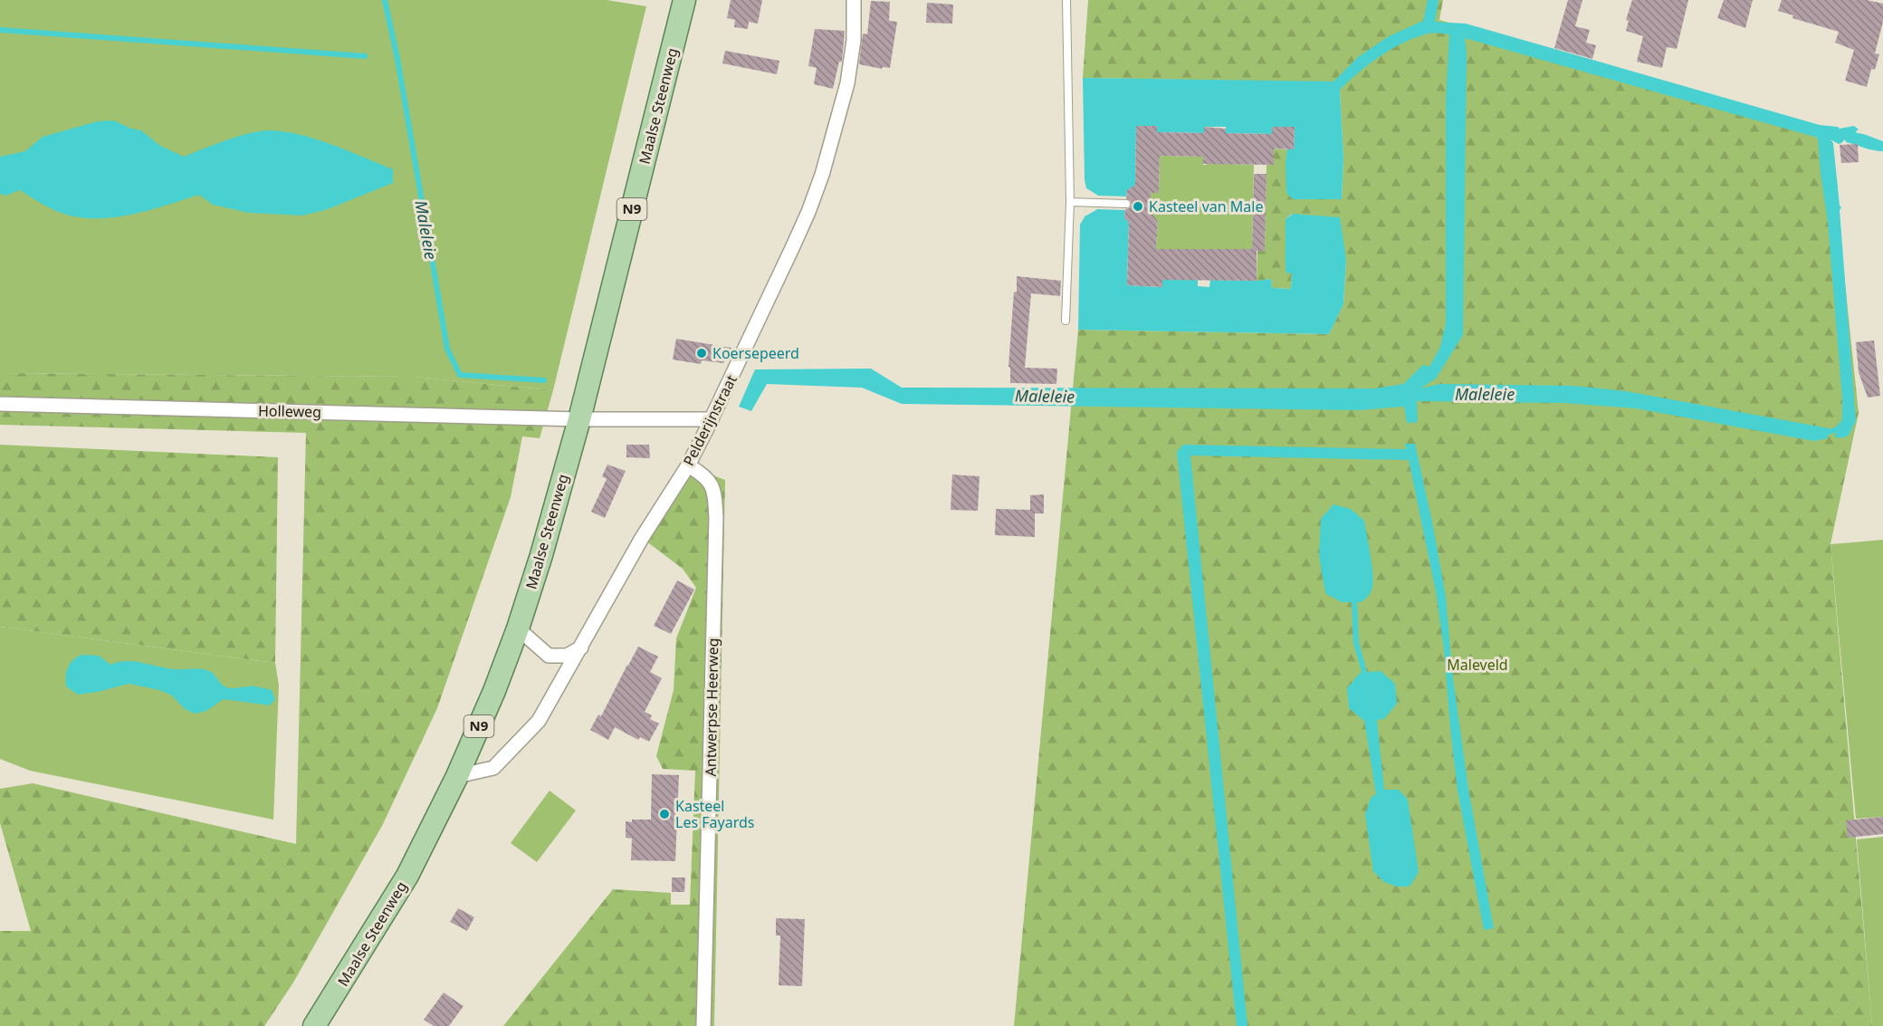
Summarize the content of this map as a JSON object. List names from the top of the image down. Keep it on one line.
{"streets":{"main road":["Maalse Steenweg","N9"],"street":["Holleweg","Pelderijnstraat","Antwerpse Heerweg"]},"crossings":[["Maalse Steenweg","Holleweg"],["Maalse Steenweg","Pelderijnstraat"],["Holleweg","Pelderijnstraat"],["Pelderijnstraat","Antwerpse Heerweg"]],"water":["Maleleie"],"parks":["Maleveld"],"places":["Kasteel van Male","Koersepeerd","Kasteel Les Fayards"]}
